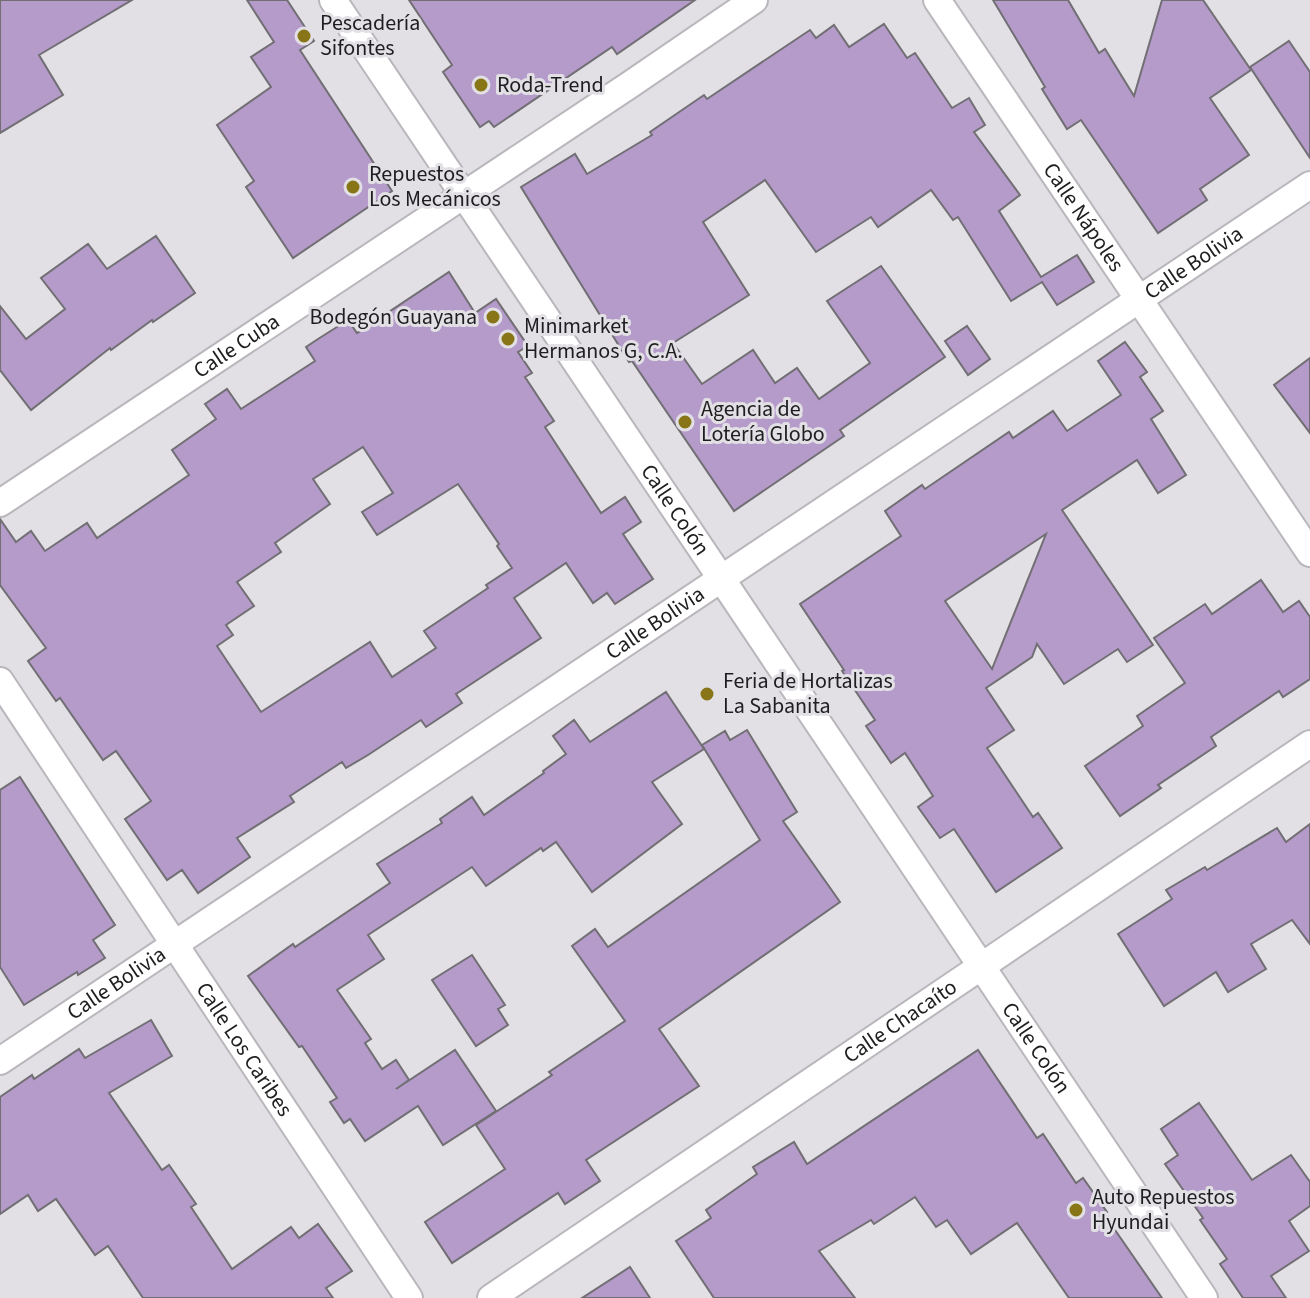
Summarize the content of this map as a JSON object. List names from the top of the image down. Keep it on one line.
{"streets":{"street":["Calle Nápoles","Calle Bolivia","Calle Cuba","Calle Colón","Calle Chacaíto","Calle Los Caribes"]},"crossings":[["Calle Nápoles","Calle Bolivia"],["Calle Bolivia","Calle Colón"],["Calle Bolivia","Calle Los Caribes"],["Calle Cuba","Calle Colón"],["Calle Colón","Calle Chacaíto"]],"places":["Pescadería Sifontes","Roda-Trend","Repuestos Los Mecánicos","Bodegón Guayana","Minimarket Hermanos G, C.A.","Agencia de Lotería Globo","Feria de Hortalizas La Sabanita","Auto Repuestos Hyundai"]}
